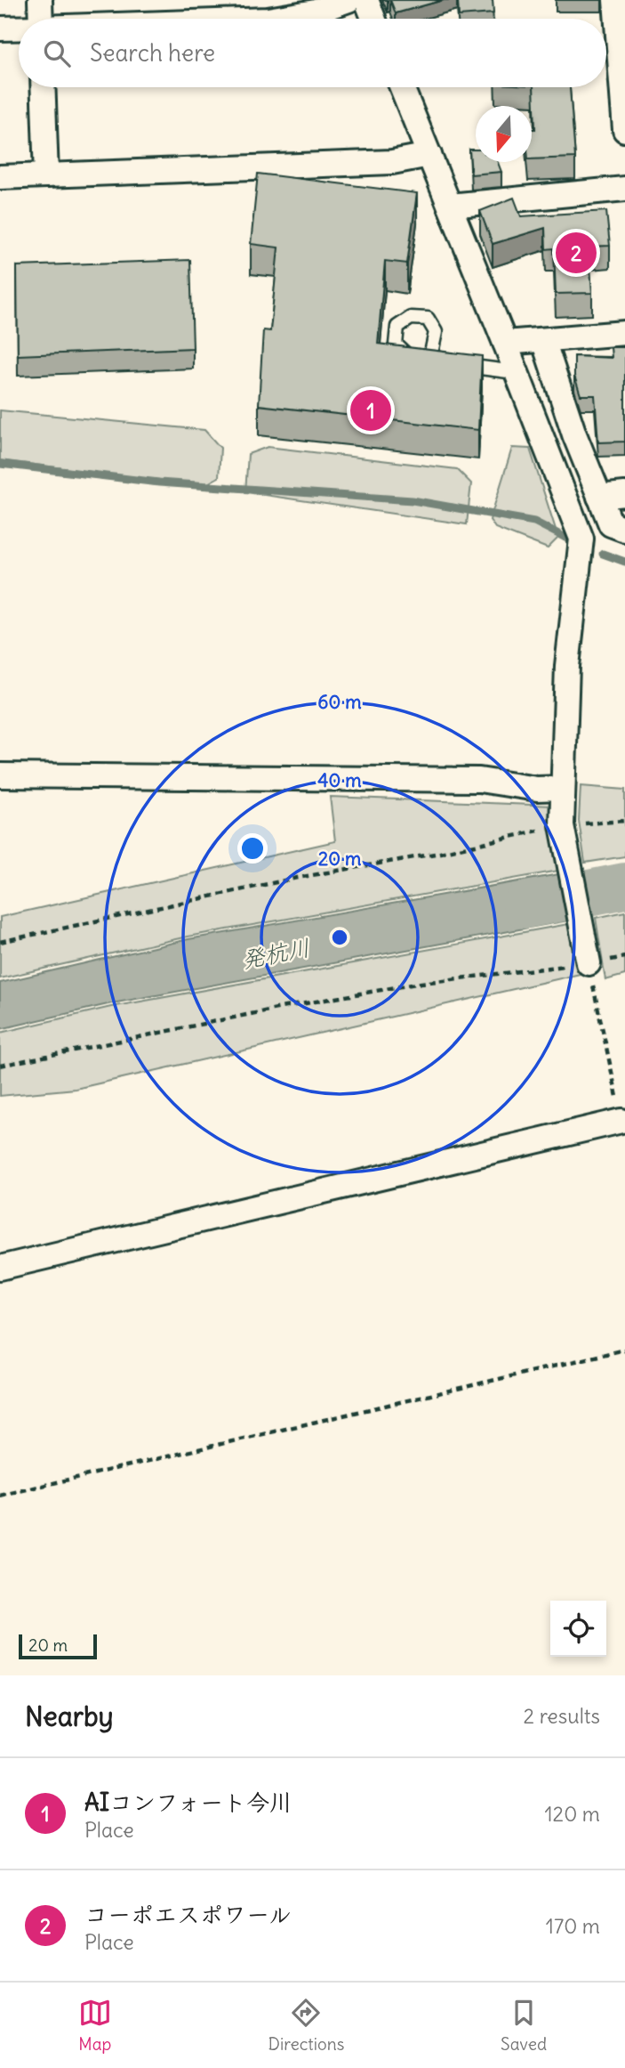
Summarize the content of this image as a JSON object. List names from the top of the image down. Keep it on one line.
{"water":["発杭川"],"scale_bar":"20 m","north":"bottom","page":{"search":"Search here","pins":["2","1"],"scale":"20 m","heading":["Nearby","2 results"],"list":[{"mark":"1","name":"AIコンフォート今川","note":"Place","value":"120 m"},{"mark":"2","name":"コーポエスポワール","note":"Place","value":"170 m"}],"nav":["Map","Directions","Saved"]},"rings":["60 m","40 m","20 m"]}
